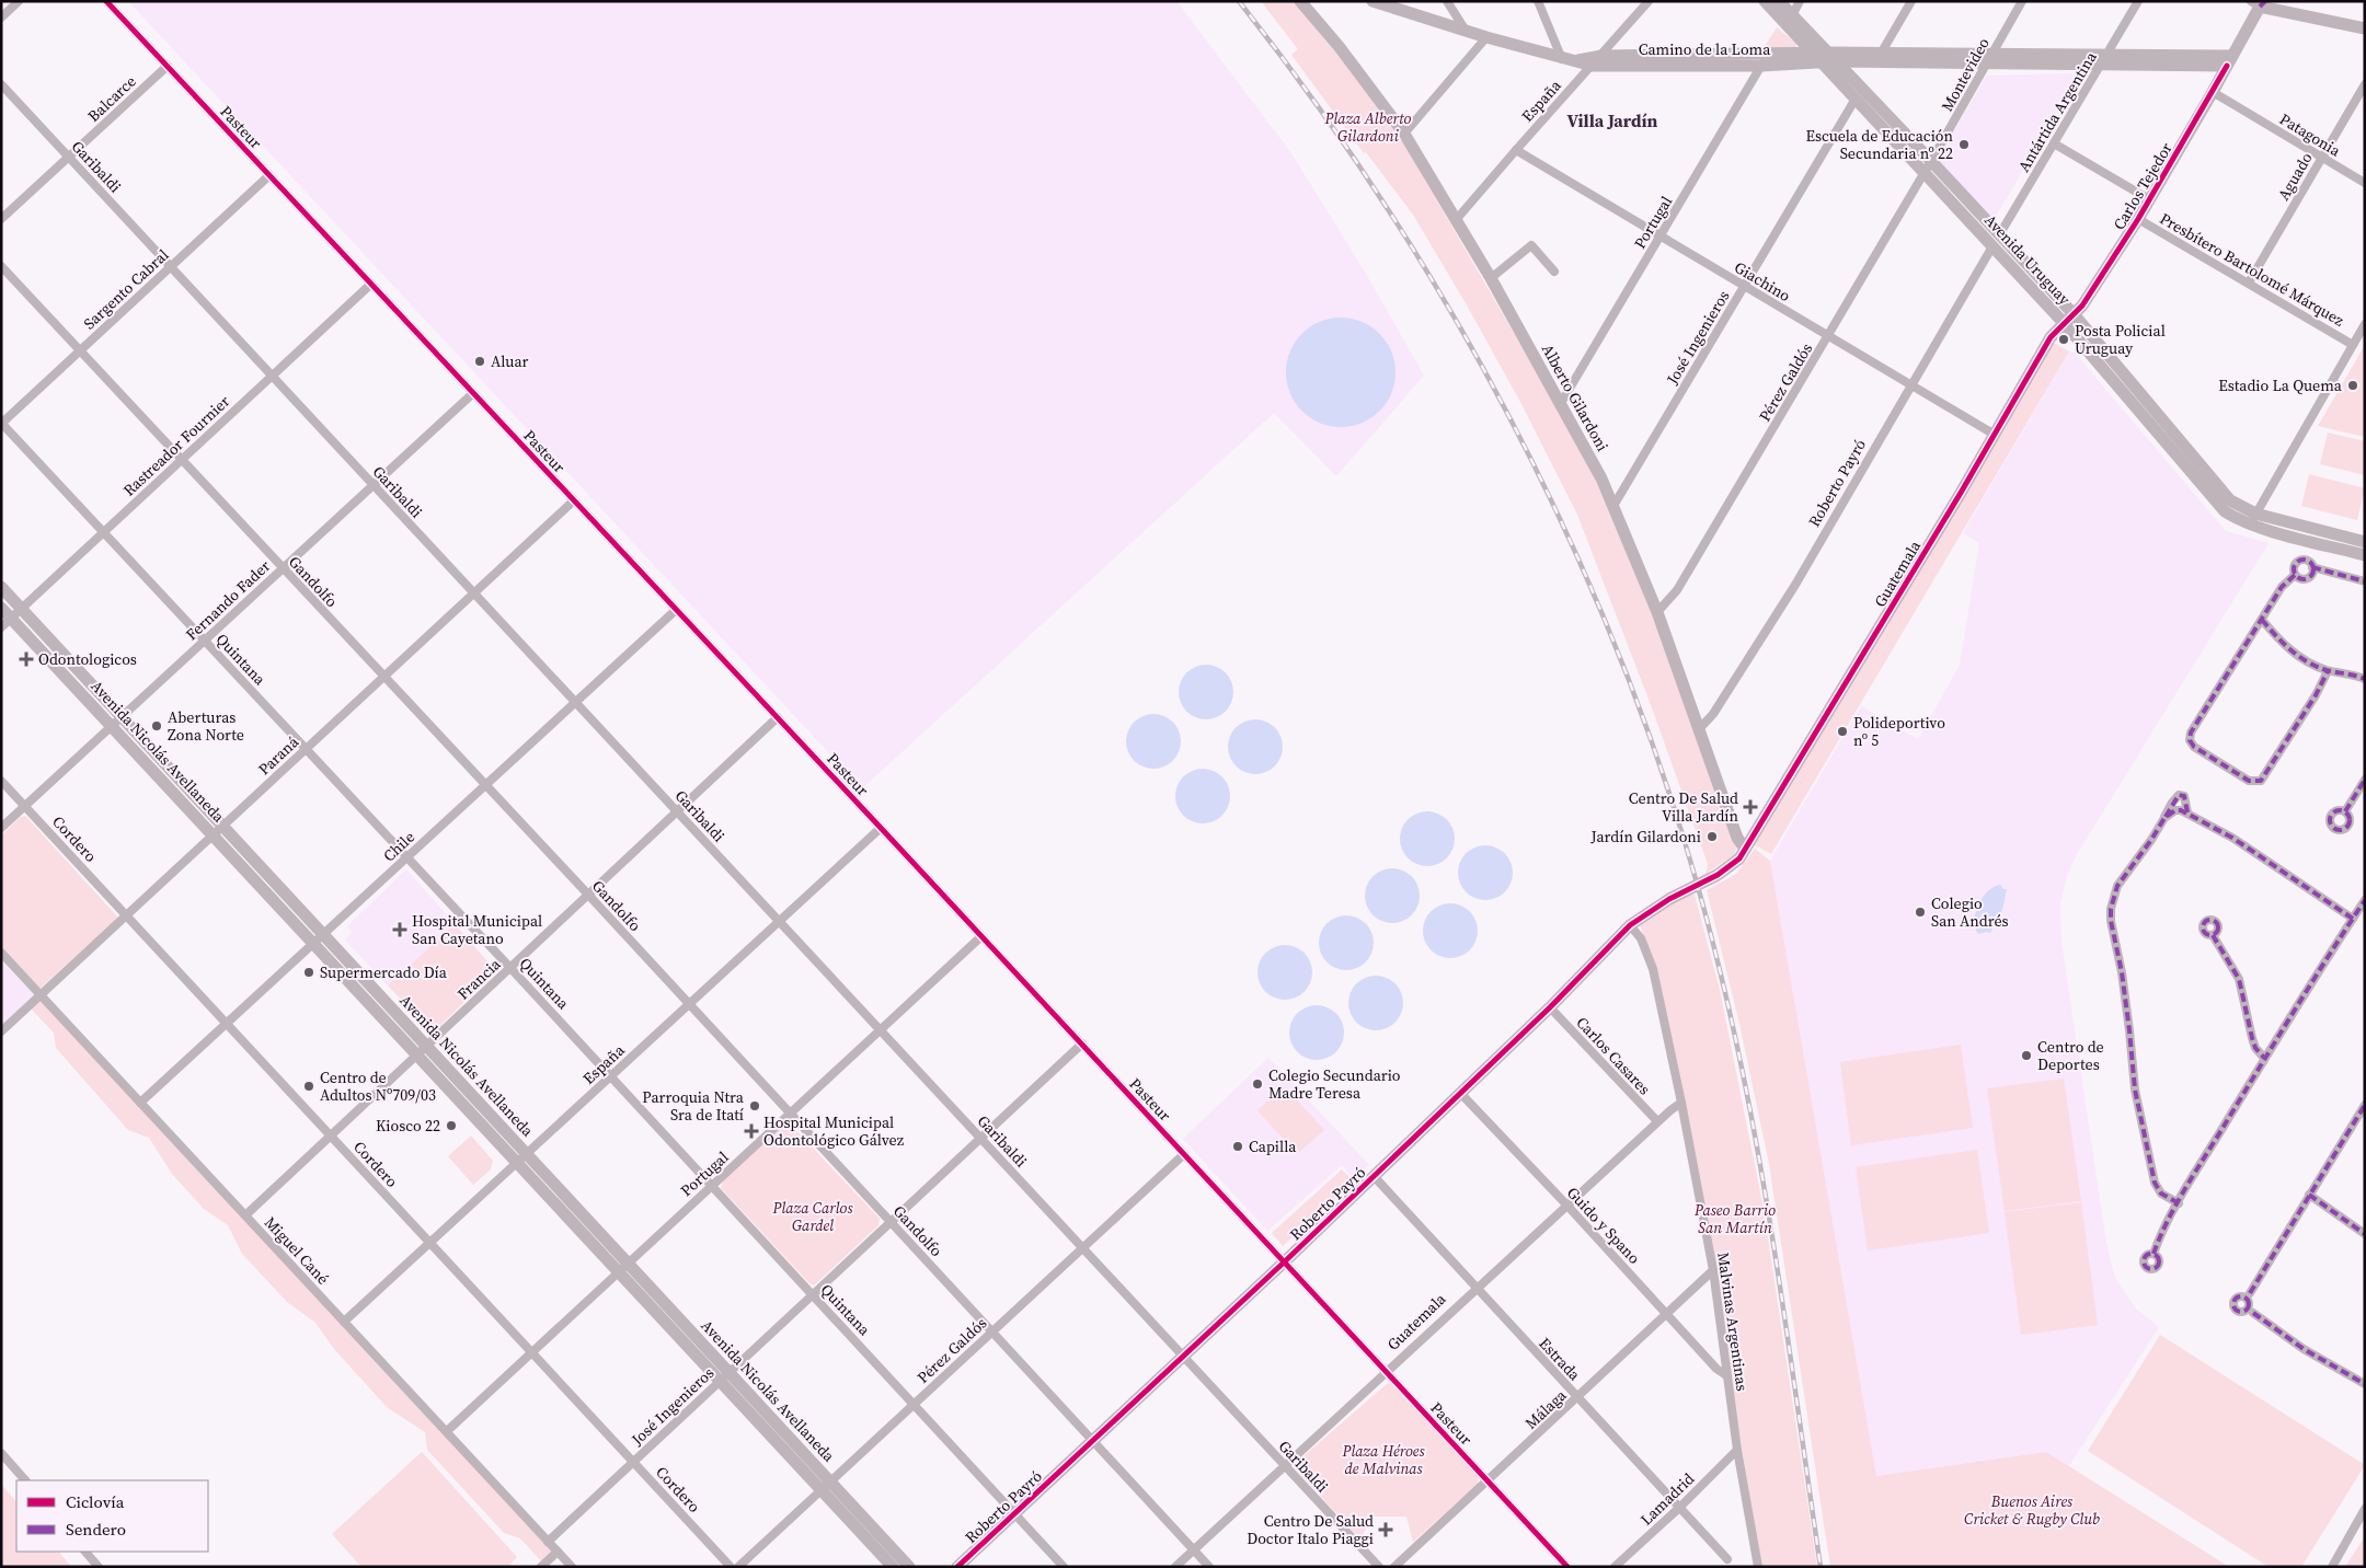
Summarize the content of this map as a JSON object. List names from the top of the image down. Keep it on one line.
{"streets":{"main road":["Camino de la Loma","Carlos Tejedor","Avenida Uruguay","Alberto Gilardoni","Roberto Payró","Guatemala","Avenida Nicolás Avellaneda"],"street":["Montevideo","Balcarce","España","Antártida Argentina","Pasteur","Patagonia","Garibaldi","Aguado","Portugal","Presbítero Bartolomé Márquez","Giachino","Sargento Cabral","José Ingenieros","Pérez Galdós","Rastreador Fournier","Gandolfo","Fernando Fader","Quintana","Paraná","Cordero","Chile","Francia","Carlos Casares","Guido y Spano","Miguel Cané","Malvinas Argentinas","Estrada","Málaga","Lamadrid"]},"crossings":[["Camino de la Loma","España"],["Camino de la Loma","Portugal"],["Camino de la Loma","Avenida Uruguay"],["Montevideo","Avenida Uruguay"],["Montevideo","Pérez Galdós"],["Balcarce","Pasteur"],["Balcarce","Garibaldi"],["España","Pasteur"],["España","Garibaldi"],["España","Giachino"],["España","Alberto Gilardoni"],["España","Gandolfo"],["España","Quintana"],["España","Avenida Nicolás Avellaneda"],["España","Cordero"],["España","Miguel Cané"],["Antártida Argentina","Avenida Uruguay"],["Antártida Argentina","Presbítero Bartolomé Márquez"],["Antártida Argentina","Roberto Payró"],["Pasteur","Portugal"],["Pasteur","Sargento Cabral"],["Pasteur","José Ingenieros"],["Pasteur","Pérez Galdós"],["Pasteur","Rastreador Fournier"],["Pasteur","Roberto Payró"],["Pasteur","Guatemala"],["Pasteur","Fernando Fader"],["Pasteur","Paraná"],["Pasteur","Chile"],["Pasteur","Francia"],["Pasteur","Málaga"],["Patagonia","Aguado"],["Patagonia","Carlos Tejedor"],["Garibaldi","Portugal"],["Garibaldi","Sargento Cabral"],["Garibaldi","José Ingenieros"],["Garibaldi","Pérez Galdós"],["Garibaldi","Rastreador Fournier"],["Garibaldi","Roberto Payró"],["Garibaldi","Guatemala"],["Garibaldi","Fernando Fader"],["Garibaldi","Paraná"],["Garibaldi","Chile"],["Garibaldi","Francia"],["Aguado","Presbítero Bartolomé Márquez"],["Carlos Tejedor","Avenida Uruguay"],["Carlos Tejedor","Presbítero Bartolomé Márquez"],["Carlos Tejedor","Guatemala"],["Portugal","Giachino"],["Portugal","Alberto Gilardoni"],["Portugal","Gandolfo"],["Portugal","Quintana"],["Portugal","Avenida Nicolás Avellaneda"],["Portugal","Cordero"],["Portugal","Miguel Cané"],["Avenida Uruguay","José Ingenieros"],["Avenida Uruguay","Pérez Galdós"],["Avenida Uruguay","Roberto Payró"],["Avenida Uruguay","Guatemala"],["Giachino","José Ingenieros"],["Giachino","Pérez Galdós"],["Giachino","Roberto Payró"],["Giachino","Guatemala"],["Sargento Cabral","Gandolfo"],["Sargento Cabral","Quintana"],["José Ingenieros","Alberto Gilardoni"],["José Ingenieros","Gandolfo"],["José Ingenieros","Quintana"],["José Ingenieros","Avenida Nicolás Avellaneda"],["José Ingenieros","Cordero"],["José Ingenieros","Miguel Cané"],["Pérez Galdós","Alberto Gilardoni"],["Pérez Galdós","Gandolfo"],["Pérez Galdós","Quintana"],["Pérez Galdós","Avenida Nicolás Avellaneda"],["Alberto Gilardoni","Roberto Payró"],["Alberto Gilardoni","Guatemala"],["Rastreador Fournier","Gandolfo"],["Rastreador Fournier","Quintana"],["Rastreador Fournier","Avenida Nicolás Avellaneda"],["Roberto Payró","Guatemala"],["Roberto Payró","Gandolfo"],["Roberto Payró","Quintana"],["Roberto Payró","Carlos Casares"],["Roberto Payró","Guido y Spano"],["Roberto Payró","Malvinas Argentinas"],["Roberto Payró","Estrada"],["Guatemala","Gandolfo"],["Guatemala","Carlos Casares"],["Guatemala","Guido y Spano"],["Guatemala","Malvinas Argentinas"],["Guatemala","Estrada"],["Gandolfo","Fernando Fader"],["Gandolfo","Paraná"],["Gandolfo","Chile"],["Gandolfo","Francia"],["Fernando Fader","Quintana"],["Fernando Fader","Avenida Nicolás Avellaneda"],["Fernando Fader","Cordero"],["Quintana","Paraná"],["Quintana","Chile"],["Quintana","Francia"],["Avenida Nicolás Avellaneda","Paraná"],["Avenida Nicolás Avellaneda","Chile"],["Avenida Nicolás Avellaneda","Francia"],["Paraná","Cordero"],["Paraná","Miguel Cané"],["Cordero","Chile"],["Cordero","Francia"],["Chile","Miguel Cané"],["Francia","Miguel Cané"],["Guido y Spano","Malvinas Argentinas"],["Guido y Spano","Málaga"],["Malvinas Argentinas","Málaga"],["Malvinas Argentinas","Lamadrid"],["Estrada","Málaga"],["Estrada","Lamadrid"]],"districts":["Villa Jardín"],"parks":["Plaza Alberto Gilardoni","Plaza Carlos Gardel","Paseo Barrio San Martín","Plaza Héroes de Malvinas","Buenos Aires Cricket & Rugby Club"],"places":{"other":["Escuela de Educación Secundaria nº 22","Posta Policial Uruguay","Aluar","Estadio La Quema","Aberturas Zona Norte","Polideportivo nº 5","Jardín Gilardoni","Colegio San Andrés","Supermercado Día","Centro de Deportes","Colegio Secundario Madre Teresa","Centro de Adultos Nº709/03","Parroquia Ntra Sra de Itatí","Kiosco 22","Capilla"],"health":["Odontologicos","Centro De Salud Villa Jardín","Hospital Municipal San Cayetano","Hospital Municipal Odontológico Gálvez","Centro De Salud Doctor Italo Piaggi"]},"legend":["Ciclovía","Sendero"]}
